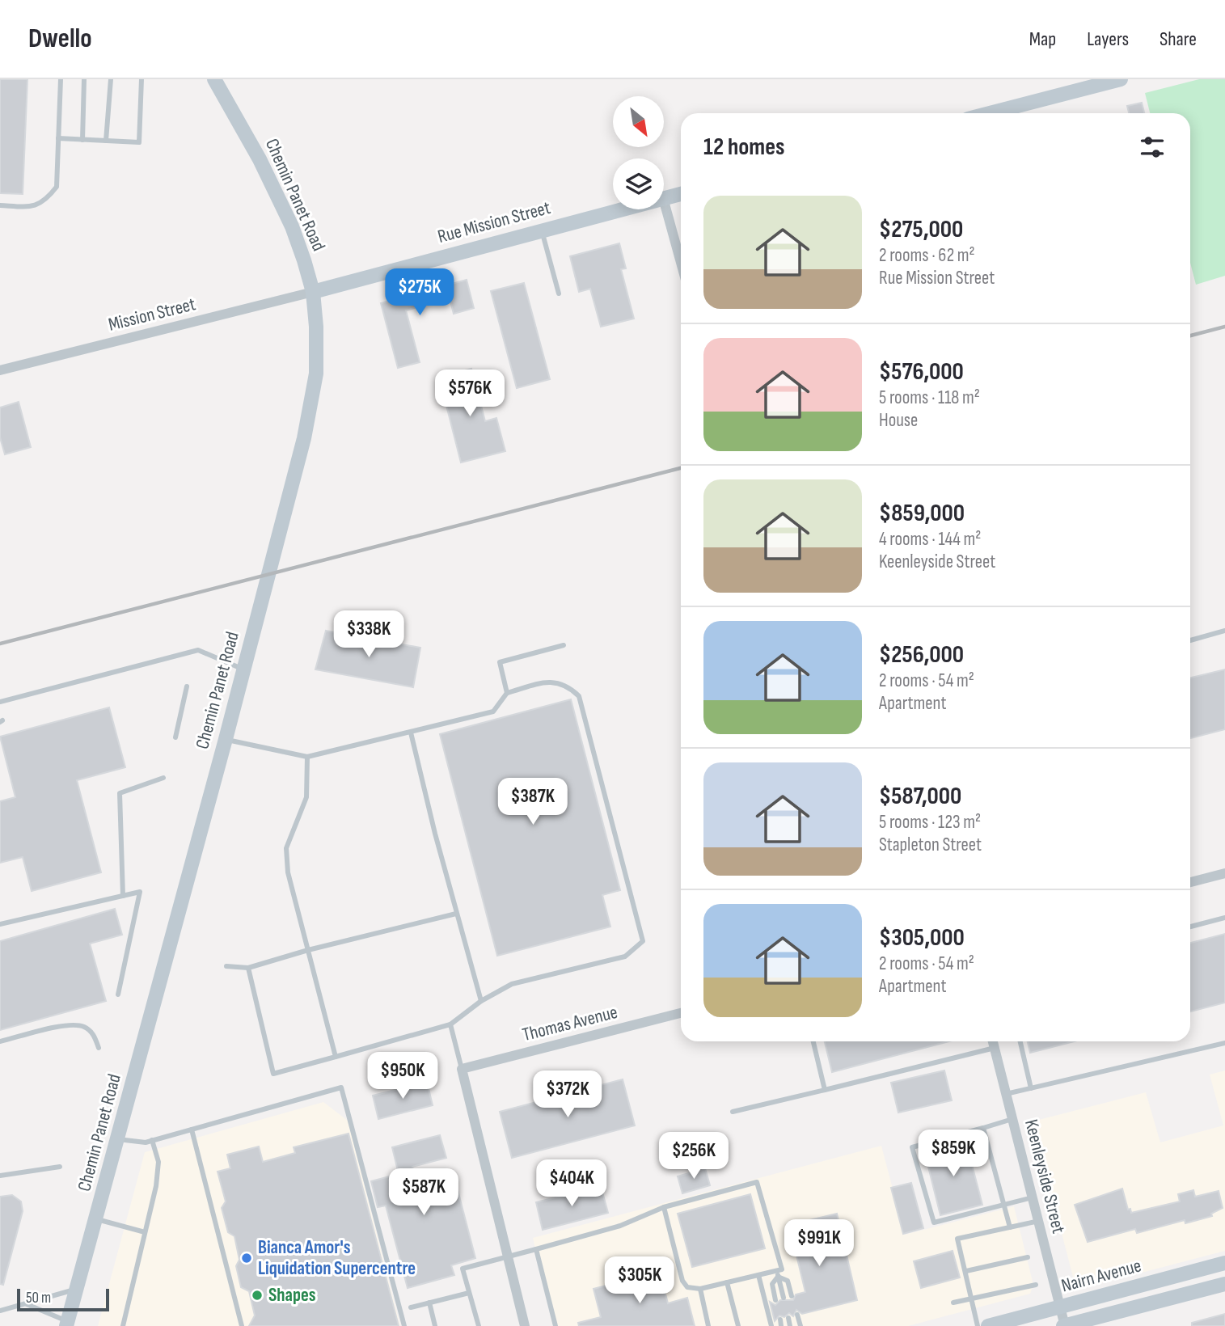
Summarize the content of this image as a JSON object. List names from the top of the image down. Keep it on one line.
{"streets":{"street":["Chemin Panet Road","Rue Mission Street","Mission Street","Thomas Avenue","Keenleyside Street","Nairn Avenue"]},"crossings":[["Chemin Panet Road","Rue Mission Street"],["Chemin Panet Road","Mission Street"],["Rue Mission Street","Mission Street"],["Keenleyside Street","Nairn Avenue"]],"places":["Bianca Amor's Liquidation Supercentre","Shapes"],"scale_bar":"50 m","north":"bottom right","page":{"header":"Dwello","nav":["Map","Layers","Share"],"heading":"12 homes","list":[{"name":"$275,000","note":"2 rooms · 62 m² · Rue Mission Street"},{"name":"$576,000","note":"5 rooms · 118 m² · House"},{"name":"$859,000","note":"4 rooms · 144 m² · Keenleyside Street"},{"name":"$256,000","note":"2 rooms · 54 m² · Apartment"},{"name":"$587,000","note":"5 rooms · 123 m² · Stapleton Street"},{"name":"$305,000","note":"2 rooms · 54 m² · Apartment"}],"price":["$275K","$576K","$338K","$387K","$950K","$372K","$859K","$256K","$404K","$587K","$991K","$305K"],"scale":"50 m"}}
